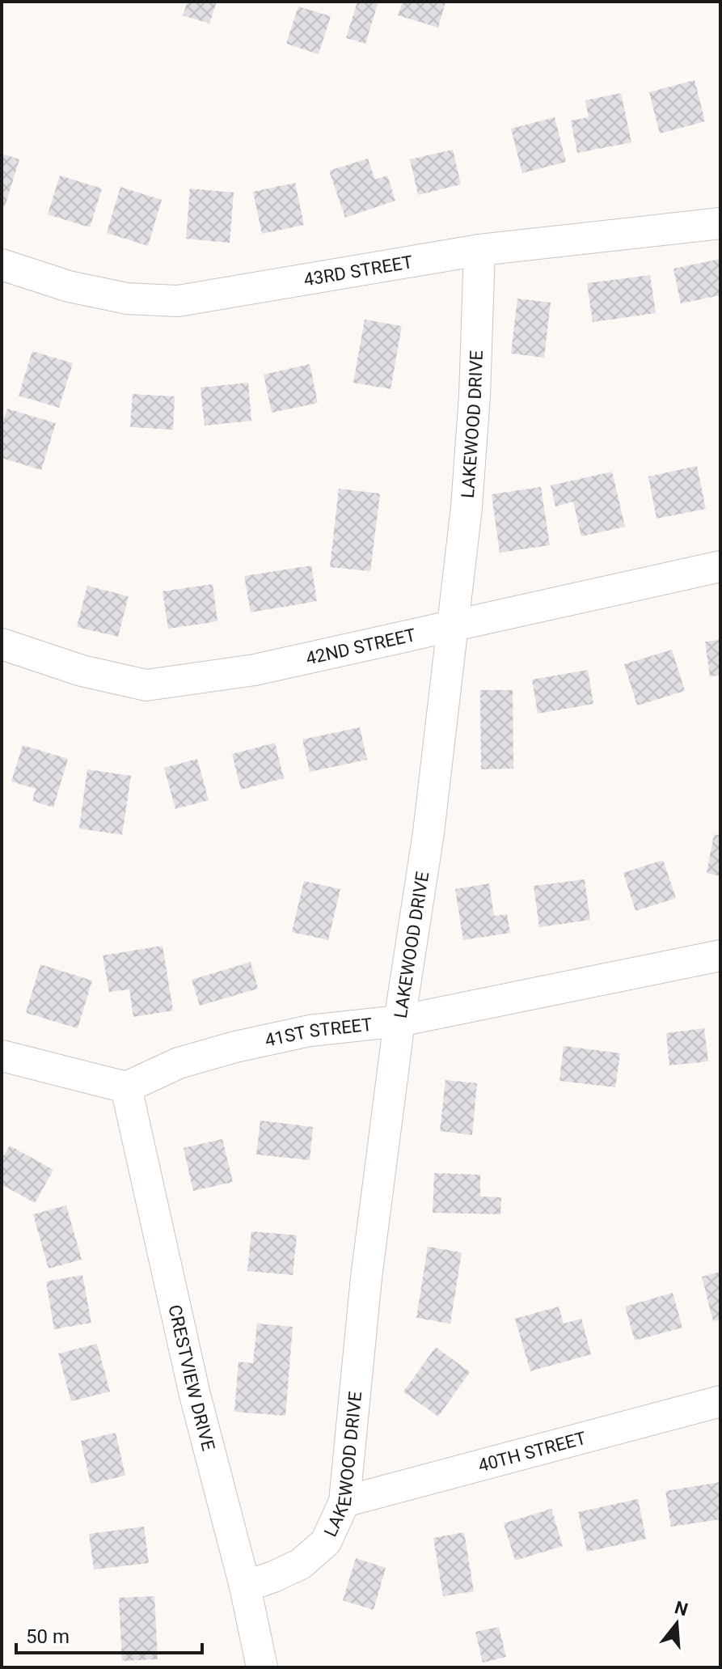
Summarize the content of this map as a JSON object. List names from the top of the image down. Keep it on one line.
{"streets":{"street":["43RD STREET","LAKEWOOD DRIVE","42ND STREET","41ST STREET","CRESTVIEW DRIVE","40TH STREET"]},"crossings":[["43RD STREET","LAKEWOOD DRIVE"],["LAKEWOOD DRIVE","42ND STREET"],["LAKEWOOD DRIVE","41ST STREET"],["LAKEWOOD DRIVE","CRESTVIEW DRIVE"],["LAKEWOOD DRIVE","40TH STREET"],["41ST STREET","CRESTVIEW DRIVE"]],"scale_bar":"50 m","north":"top"}
